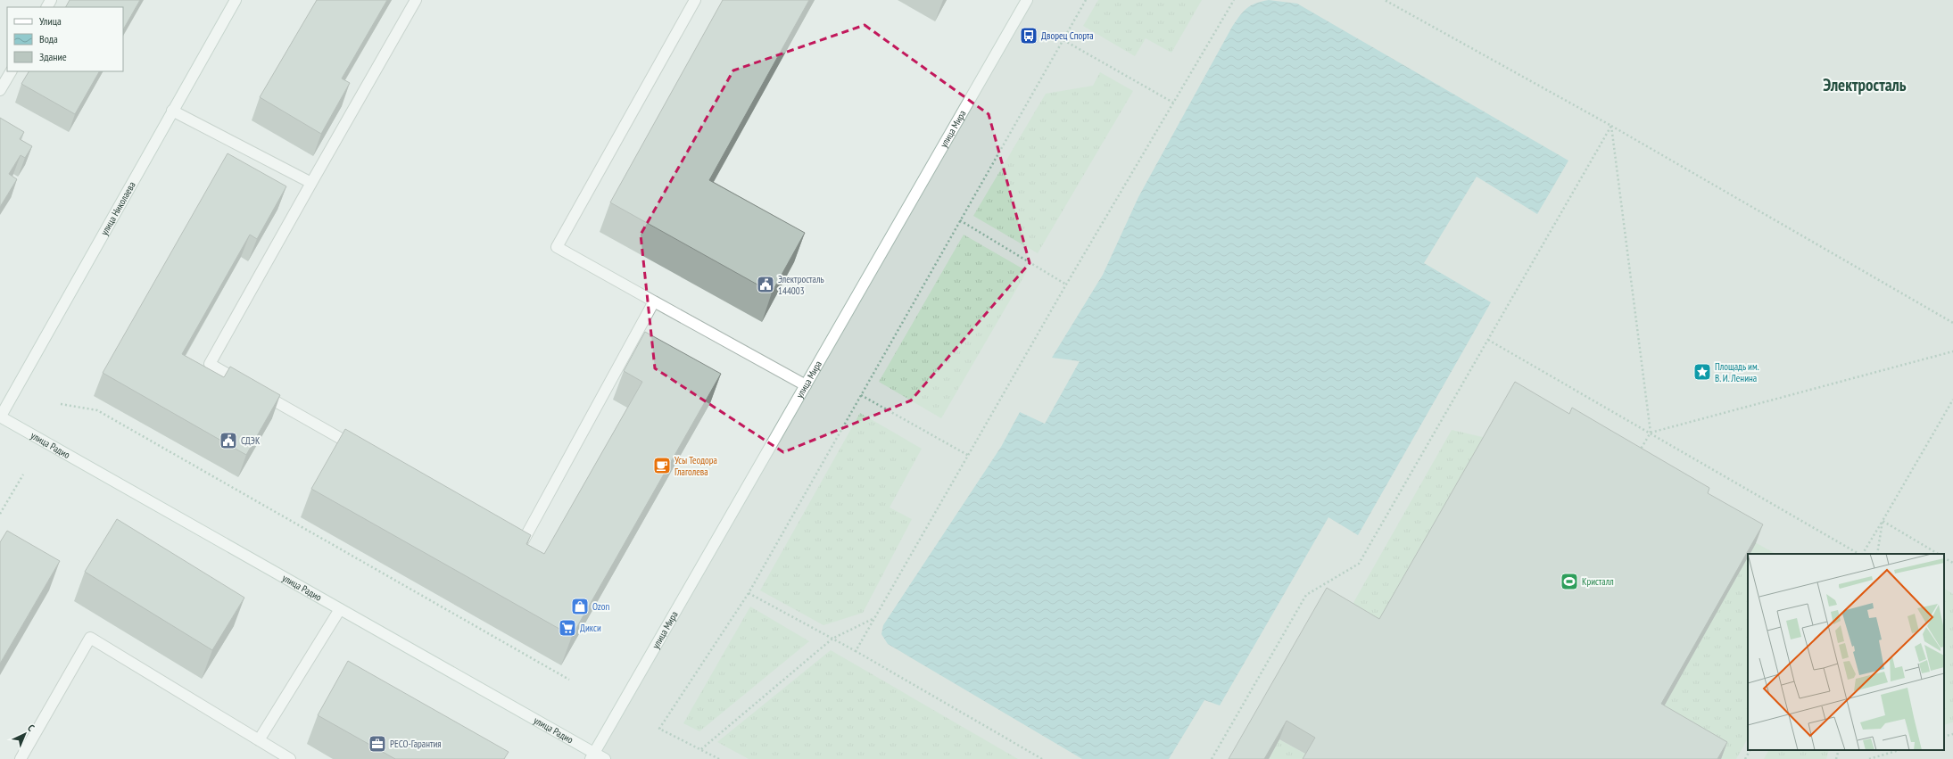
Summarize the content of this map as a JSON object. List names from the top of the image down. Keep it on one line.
{"streets":{"main road":["улица Мира","улица Николаева","улица Радио"]},"crossings":[["улица Мира","улица Радио"],["улица Николаева","улица Радио"]],"districts":["Электросталь"],"places":{"bus stop":["Дворец Спорта"],"public building":["Электросталь 144003","СДЭК"],"place":["Площадь им. В. И. Ленина"],"cafe":["Усы Теодора Глаголева"],"sports":["Кристалл"],"shop":["Ozon"],"supermarket":["Дикси"],"office":["РЕСО-Гарантия"]},"legend":["Улица","Вода","Здание"],"north":"top right"}
